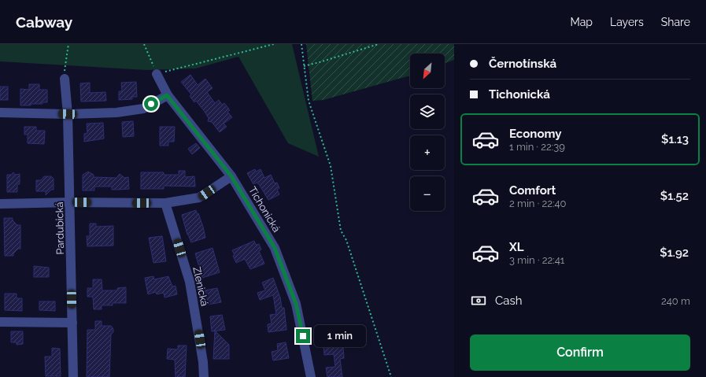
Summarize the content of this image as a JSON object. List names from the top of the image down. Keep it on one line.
{"streets":{"street":["Tichonická","Pardubická","Zlenická"]},"north":"bottom left","page":{"header":"Cabway","nav":["Map","Layers","Share"],"banner":["Černotínská","Tichonická"],"map_buttons":["+","−"],"list":[{"name":"Economy","note":"1 min · 22:39","value":"$1.13"},{"name":"Comfort","note":"2 min · 22:40","value":"$1.52"},{"name":"XL","note":"3 min · 22:41","value":"$1.92"}],"pay":["Cash","240 m"],"bubble":"1 min","buttons":"Confirm"}}
